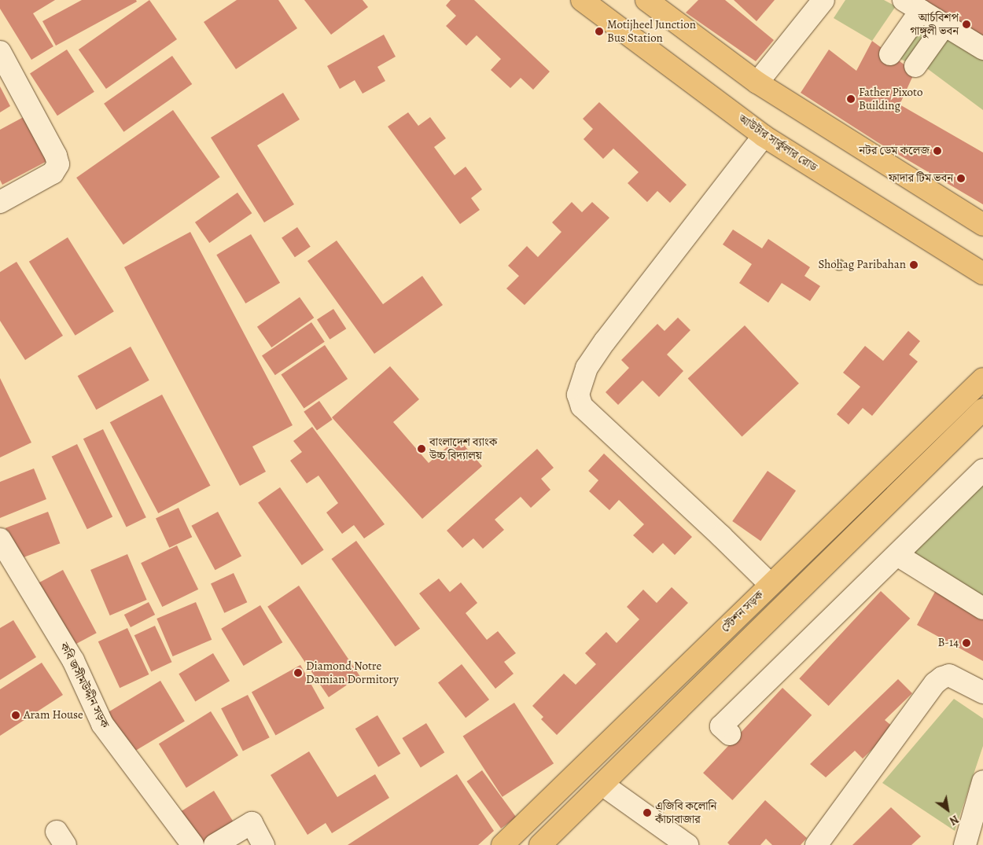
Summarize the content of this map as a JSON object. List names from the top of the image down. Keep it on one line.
{"streets":{"main road":["আউটার সার্কুলার রোড","স্টেশন সড়ক"],"street":["কবি জসীমউদ্দীন সড়ক"]},"places":["আর্চবিশপ গাঙ্গুলী ভবন","Motijheel Junction Bus Station","Father Pixoto Building","নটর ডেম কলেজ","ফাদার টিম ভবন","Shohag Paribahan","বাংলাদেশ ব্যাংক উচ্চ বিদ্যালয়","B-14","Diamond Notre Damian Dormitory","Aram House","এজিবি কলোনি কাঁচাবাজার"],"north":"bottom right"}
